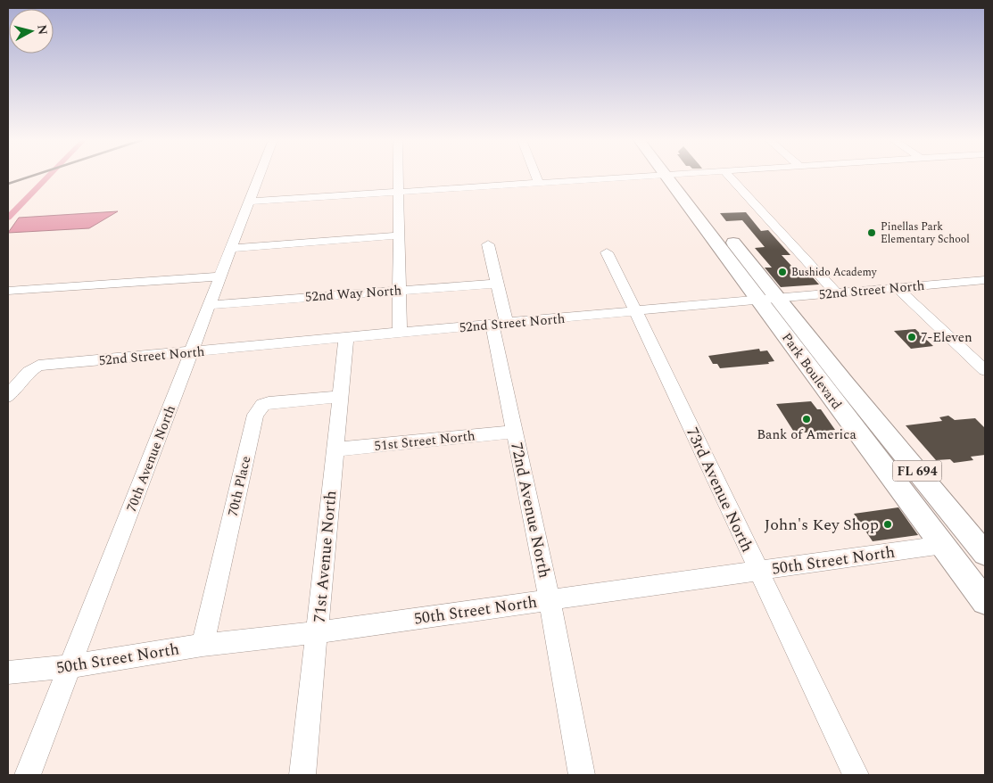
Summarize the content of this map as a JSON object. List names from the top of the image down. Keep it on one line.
{"streets":{"main road":["Park Boulevard","FL 694"],"street":["52nd Street North","52nd Way North","51st Street North","70th Avenue North","70th Place","73rd Avenue North","72nd Avenue North","71st Avenue North","50th Street North"]},"crossings":[["52nd Street North","Park Boulevard"],["52nd Street North","70th Avenue North"],["52nd Street North","73rd Avenue North"],["52nd Street North","72nd Avenue North"],["52nd Street North","71st Avenue North"],["52nd Way North","70th Avenue North"],["52nd Way North","72nd Avenue North"],["Park Boulevard","50th Street North"],["51st Street North","72nd Avenue North"],["51st Street North","71st Avenue North"],["70th Avenue North","50th Street North"],["70th Place","71st Avenue North"],["70th Place","50th Street North"],["73rd Avenue North","50th Street North"],["72nd Avenue North","50th Street North"],["71st Avenue North","50th Street North"]],"places":["Pinellas Park Elementary School","Bushido Academy","7-Eleven","Bank of America","John's Key Shop"],"north":"right"}
